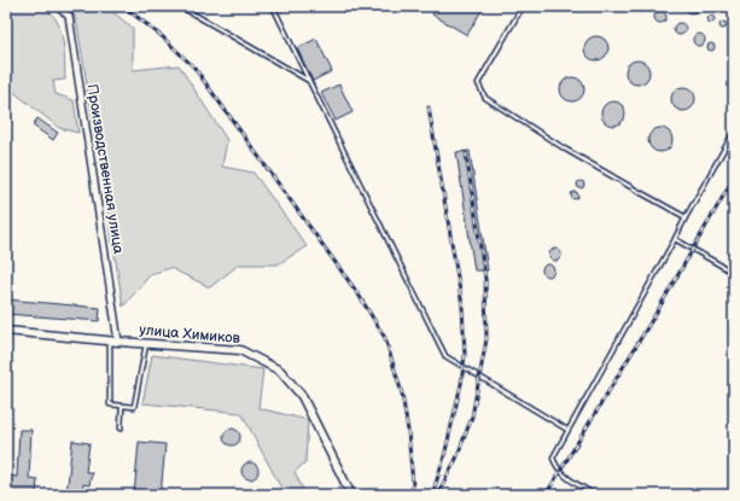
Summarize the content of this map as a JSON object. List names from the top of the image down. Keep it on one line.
{"streets":{"street":["Производственная улица","улица Химиков"]},"crossings":[["Производственная улица","улица Химиков"]]}
